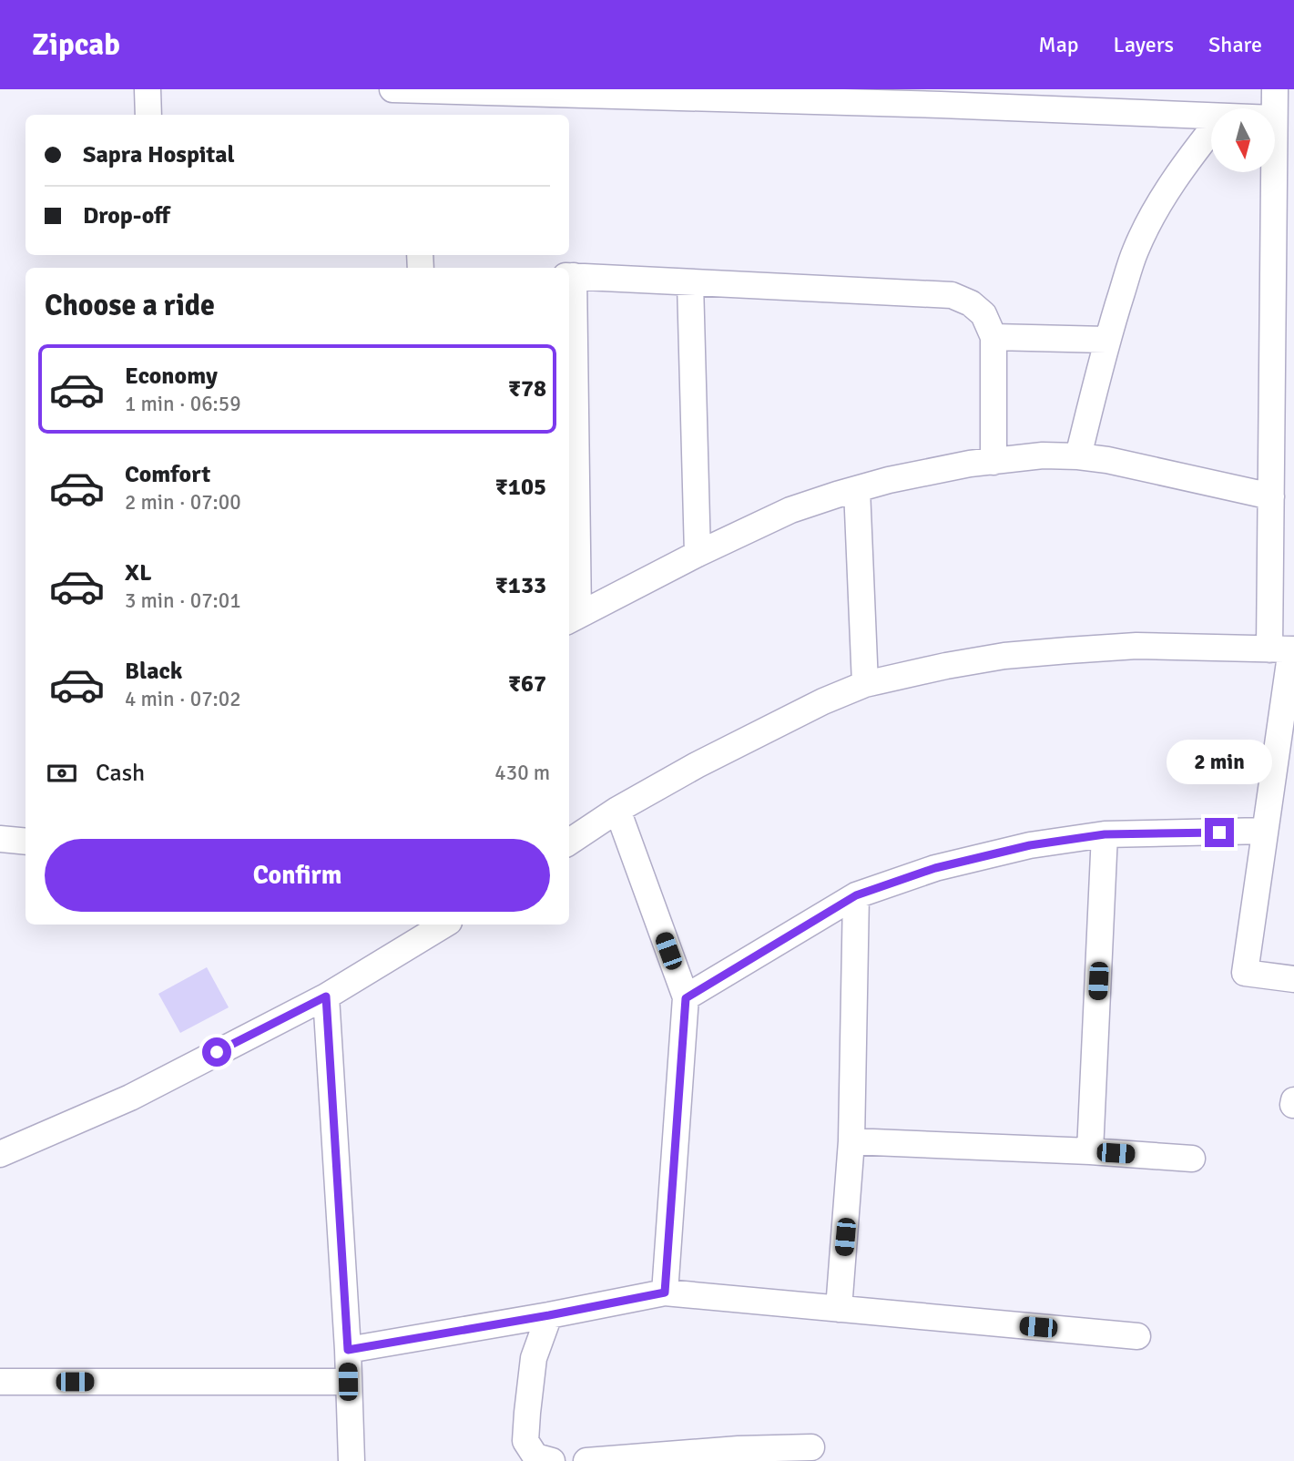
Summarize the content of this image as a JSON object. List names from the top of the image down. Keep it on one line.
{"north":"bottom","page":{"header":"Zipcab","nav":["Map","Layers","Share"],"banner":["Sapra Hospital","Drop-off"],"heading":"Choose a ride","list":[{"name":"Economy","note":"1 min · 06:59","value":"₹78"},{"name":"Comfort","note":"2 min · 07:00","value":"₹105"},{"name":"XL","note":"3 min · 07:01","value":"₹133"},{"name":"Black","note":"4 min · 07:02","value":"₹67"}],"pay":["Cash","430 m"],"bubble":"2 min","buttons":"Confirm"}}
